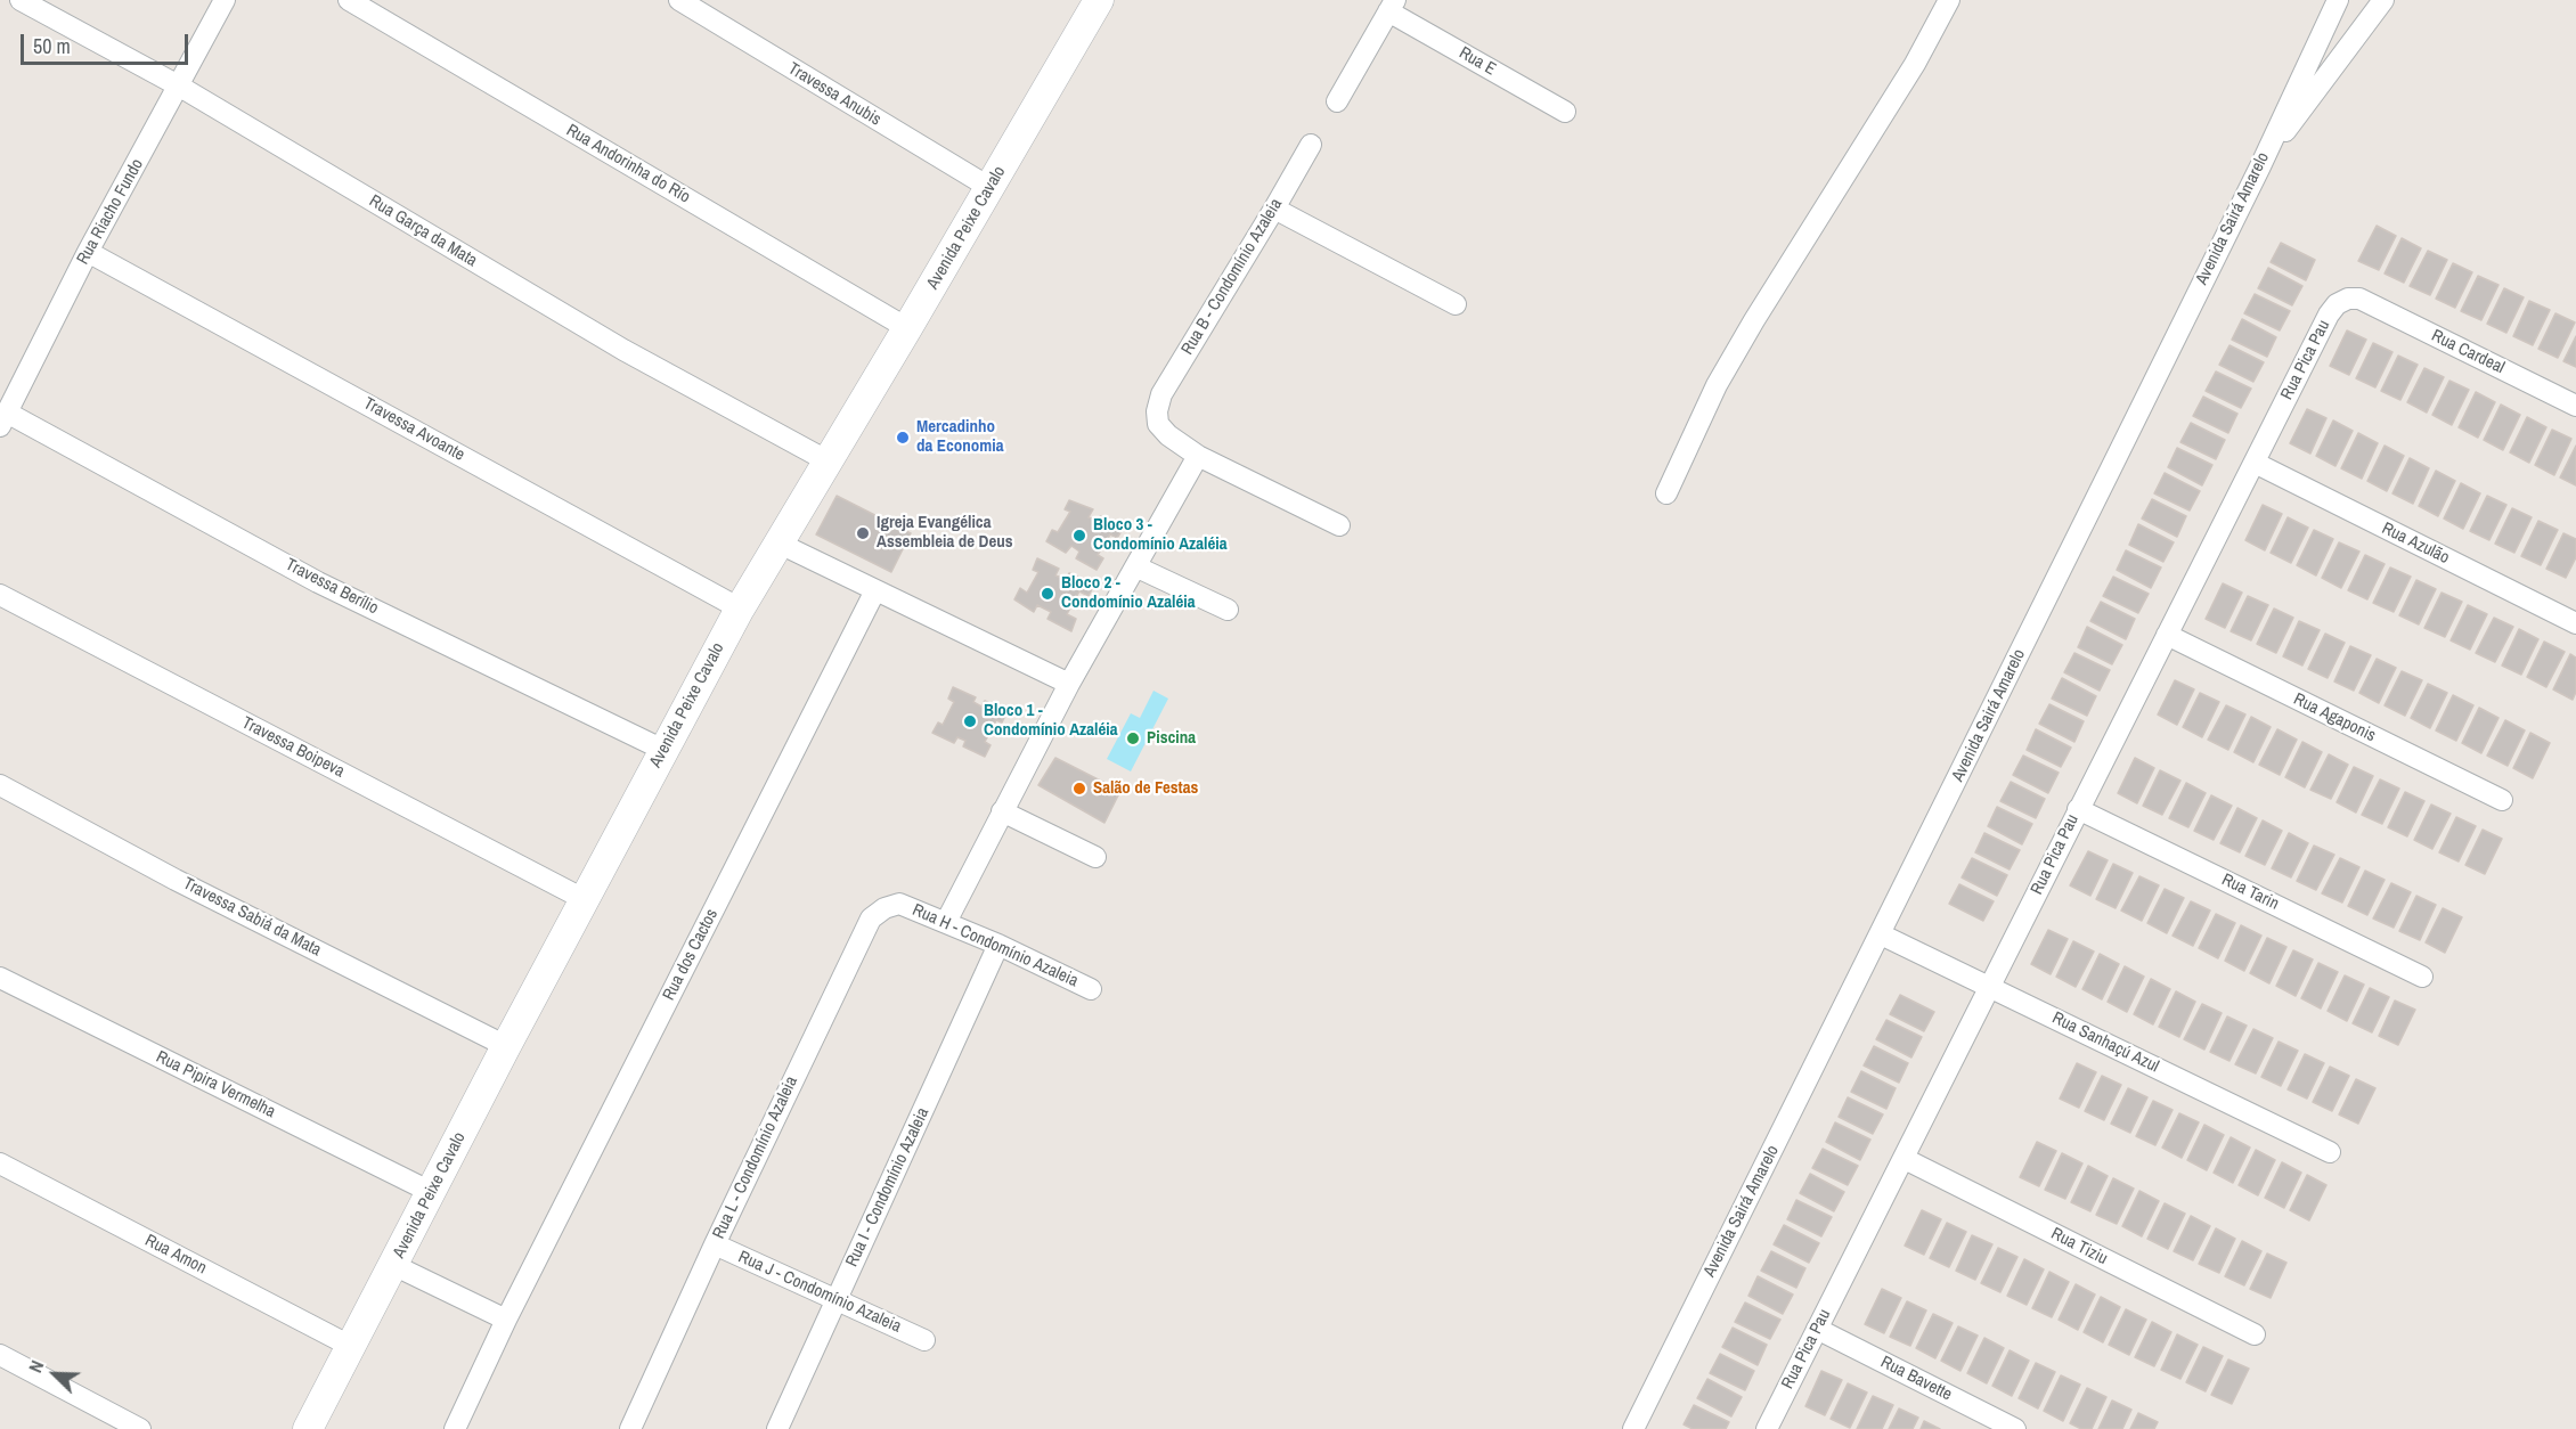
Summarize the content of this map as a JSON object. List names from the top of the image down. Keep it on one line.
{"streets":{"street":["Rua E","Travessa Anubis","Rua Andorinha do Río","Rua Riacho Fundo","Avenida Sairá Amarelo","Avenida Peixe Cavalo","Rua Garça da Mata","Rua B - Condomínio Azaleia","Rua Cardeal","Rua Pica Pau","Travessa Avoante","Rua Azulão","Travessa Berílio","Rua Agaponis","Travessa Boipeva","Rua Tarin","Travessa Sabiá da Mata","Rua H - Condomínio Azaleia","Rua dos Cactos","Rua Sanhaçú Azul","Rua Pipira Vermelha","Rua L - Condomínio Azaleia","Rua I - Condomínio Azaleia","Rua Tiziu","Rua Amon","Rua J - Condomínio Azaleia","Rua Bavette"]},"crossings":[["Travessa Anubis","Avenida Peixe Cavalo"],["Rua Andorinha do Río","Avenida Peixe Cavalo"],["Rua Riacho Fundo","Rua Garça da Mata"],["Rua Riacho Fundo","Travessa Avoante"],["Rua Riacho Fundo","Travessa Berílio"],["Avenida Sairá Amarelo","Rua Sanhaçú Azul"],["Avenida Peixe Cavalo","Rua Garça da Mata"],["Avenida Peixe Cavalo","Travessa Avoante"],["Avenida Peixe Cavalo","Travessa Berílio"],["Avenida Peixe Cavalo","Travessa Boipeva"],["Avenida Peixe Cavalo","Travessa Sabiá da Mata"],["Avenida Peixe Cavalo","Rua Pipira Vermelha"],["Avenida Peixe Cavalo","Rua Amon"],["Rua Cardeal","Rua Pica Pau"],["Rua Pica Pau","Rua Azulão"],["Rua Pica Pau","Rua Agaponis"],["Rua Pica Pau","Rua Tarin"],["Rua Pica Pau","Rua Sanhaçú Azul"],["Rua Pica Pau","Rua Tiziu"],["Rua Pica Pau","Rua Bavette"],["Rua H - Condomínio Azaleia","Rua L - Condomínio Azaleia"],["Rua H - Condomínio Azaleia","Rua I - Condomínio Azaleia"],["Rua L - Condomínio Azaleia","Rua J - Condomínio Azaleia"],["Rua I - Condomínio Azaleia","Rua J - Condomínio Azaleia"]],"places":["Mercadinho da Economia","Igreja Evangélica Assembleia de Deus","Bloco 3 - Condomínio Azaléia","Bloco 2 - Condomínio Azaléia","Bloco 1 - Condomínio Azaléia","Piscina","Salão de Festas"],"scale_bar":"50 m","north":"top left"}
